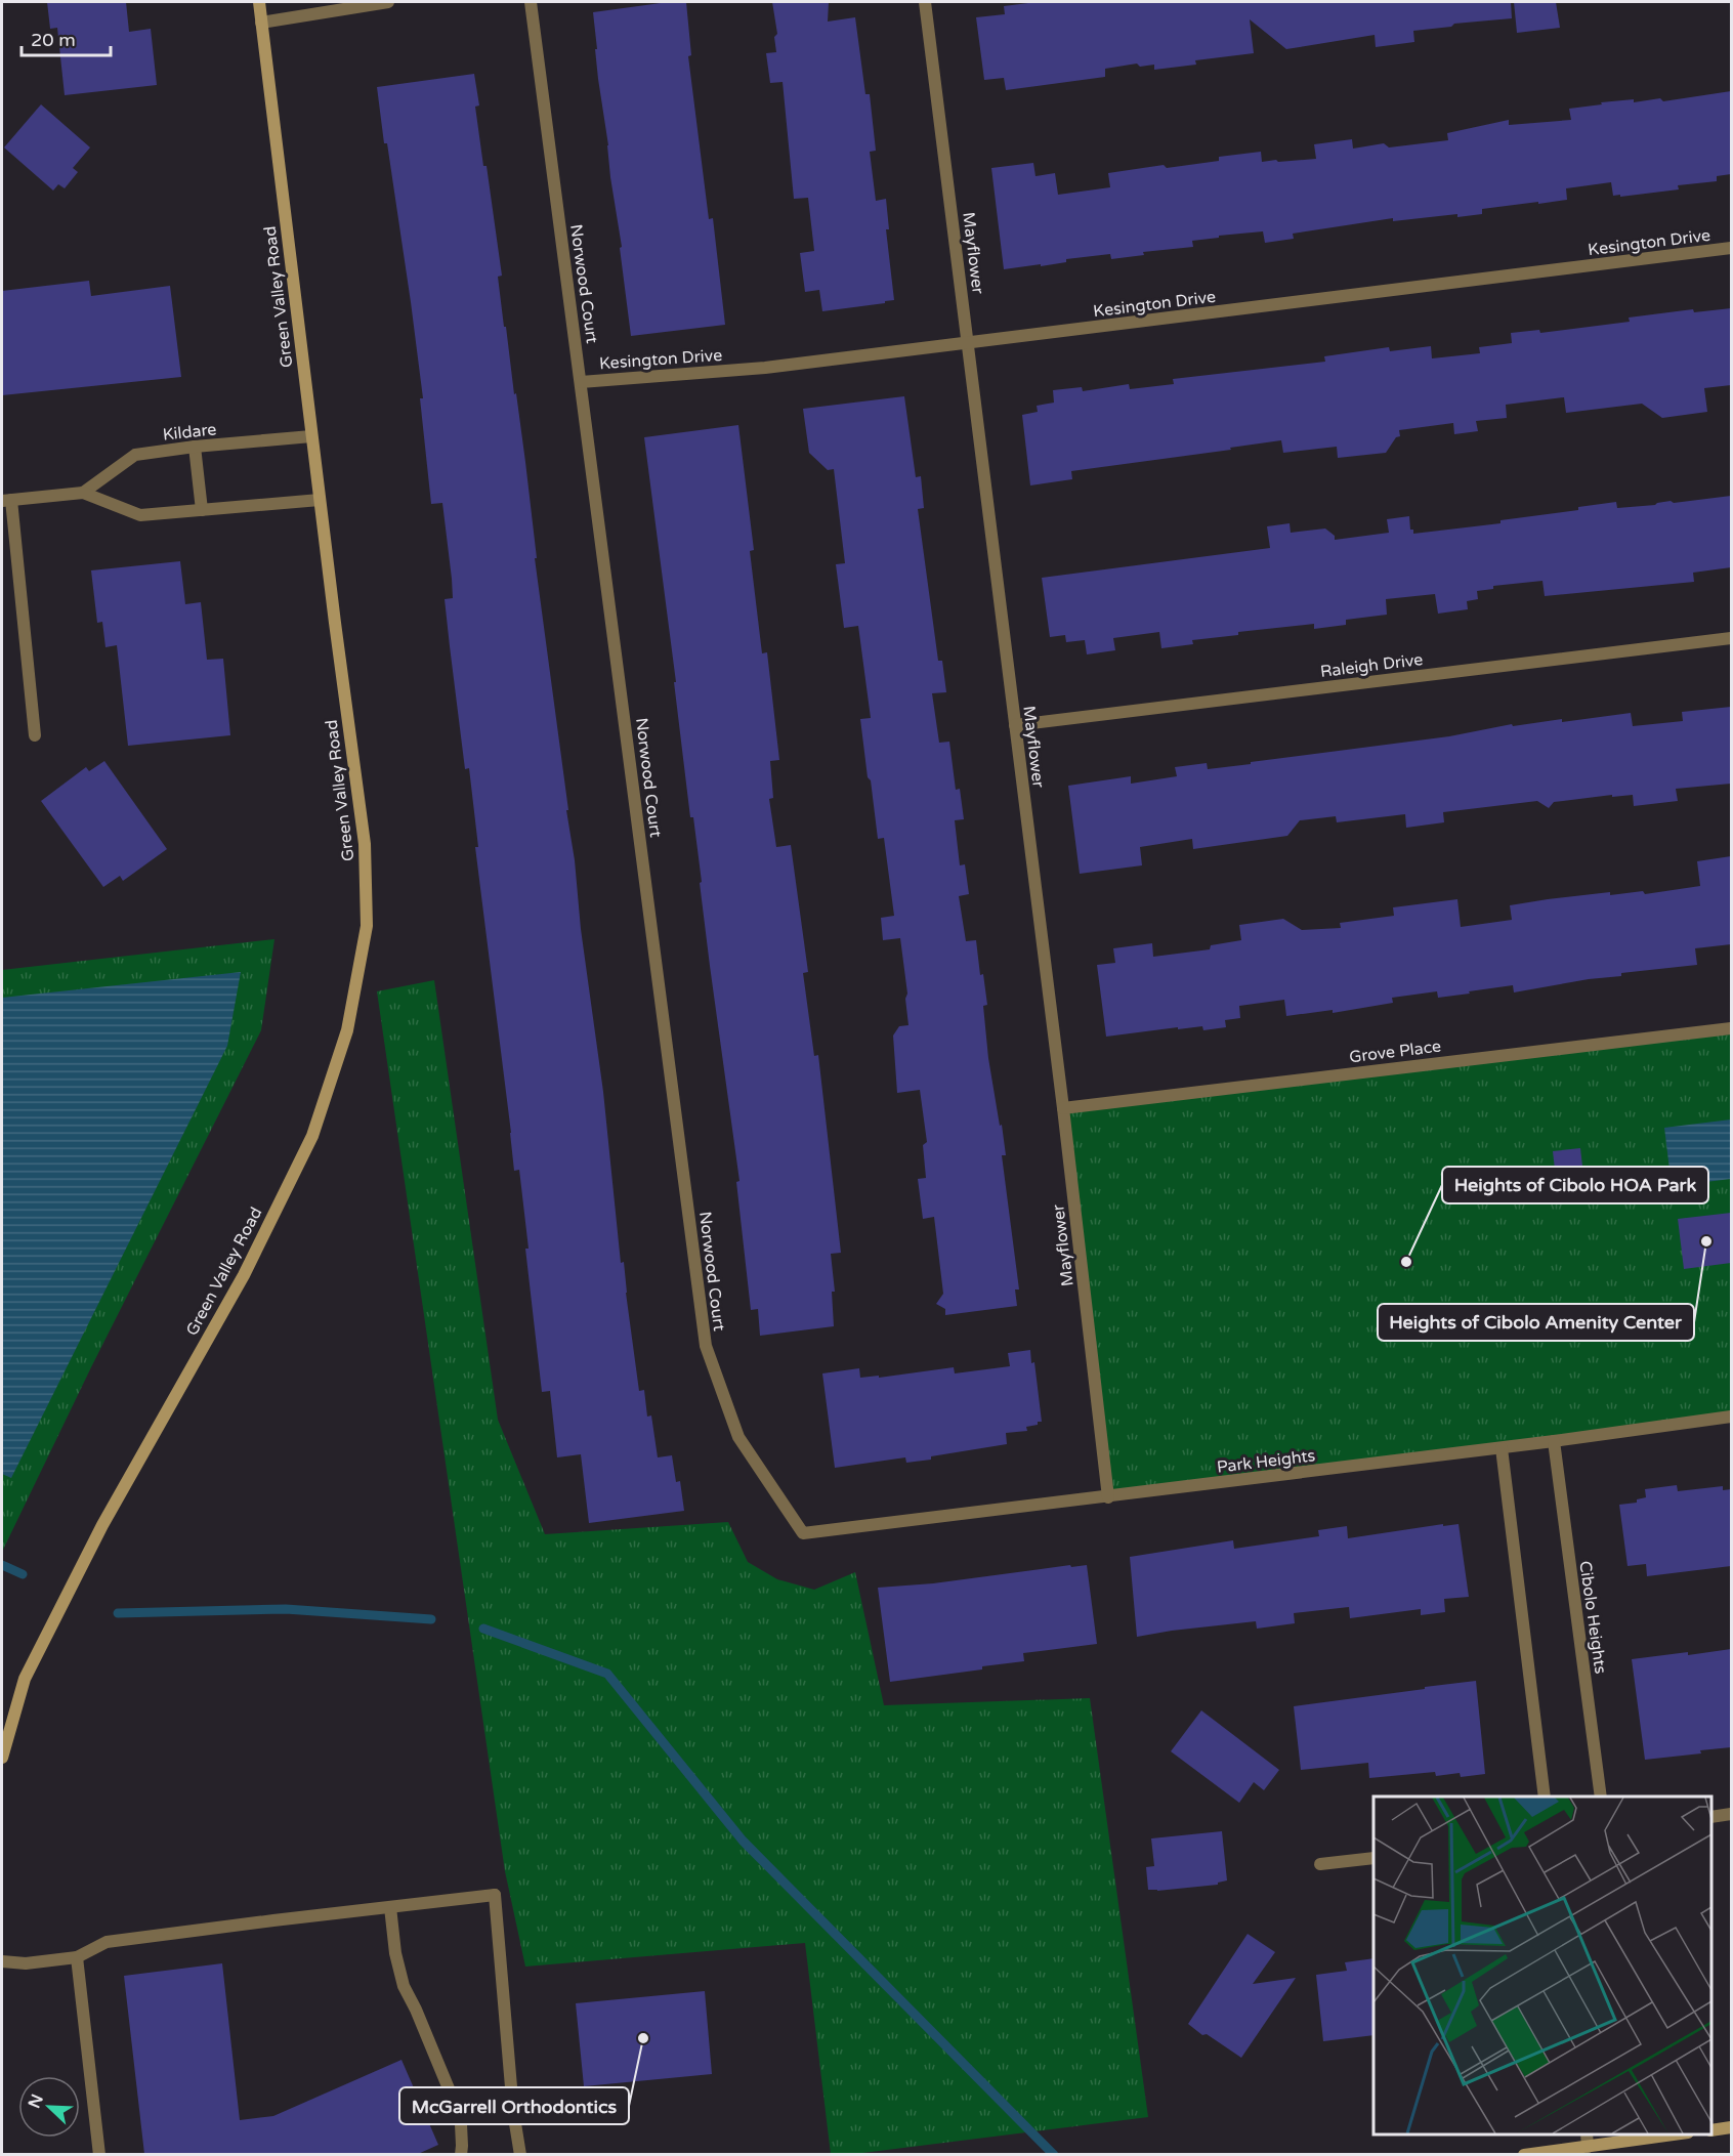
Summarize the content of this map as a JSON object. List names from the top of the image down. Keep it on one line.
{"streets":{"street":["Kesington Drive","Mayflower","Norwood Court","Green Valley Road","Kildare","Raleigh Drive","Grove Place","Park Heights","Cibolo Heights"]},"crossings":[["Kesington Drive","Mayflower"],["Kesington Drive","Norwood Court"],["Mayflower","Raleigh Drive"],["Mayflower","Grove Place"],["Mayflower","Park Heights"],["Norwood Court","Park Heights"],["Green Valley Road","Kildare"],["Park Heights","Cibolo Heights"]],"places":["Heights of Cibolo Amenity Center","Heights of Cibolo HOA Park","McGarrell Orthodontics"],"scale_bar":"20 m","north":"top left"}
